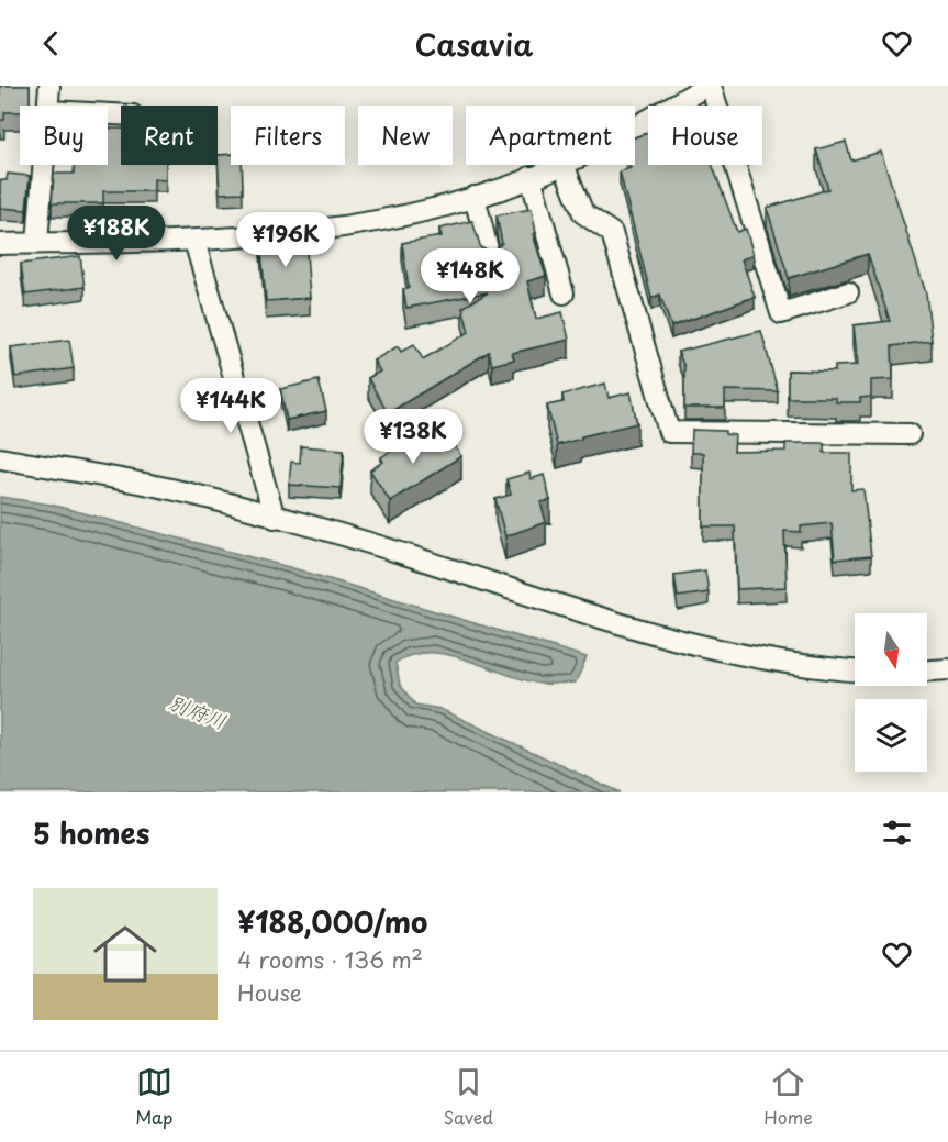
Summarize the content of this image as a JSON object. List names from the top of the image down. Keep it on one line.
{"water":["別府川"],"north":"bottom","page":{"header":"Casavia","chip":["Buy","Rent","Filters","New","Apartment","House"],"price":["¥188K","¥196K","¥148K","¥144K","¥138K"],"heading":"5 homes","list":[{"name":"¥188,000/mo","note":"4 rooms · 136 m² · House"}],"tabs":["Map","Saved","Home"]}}
